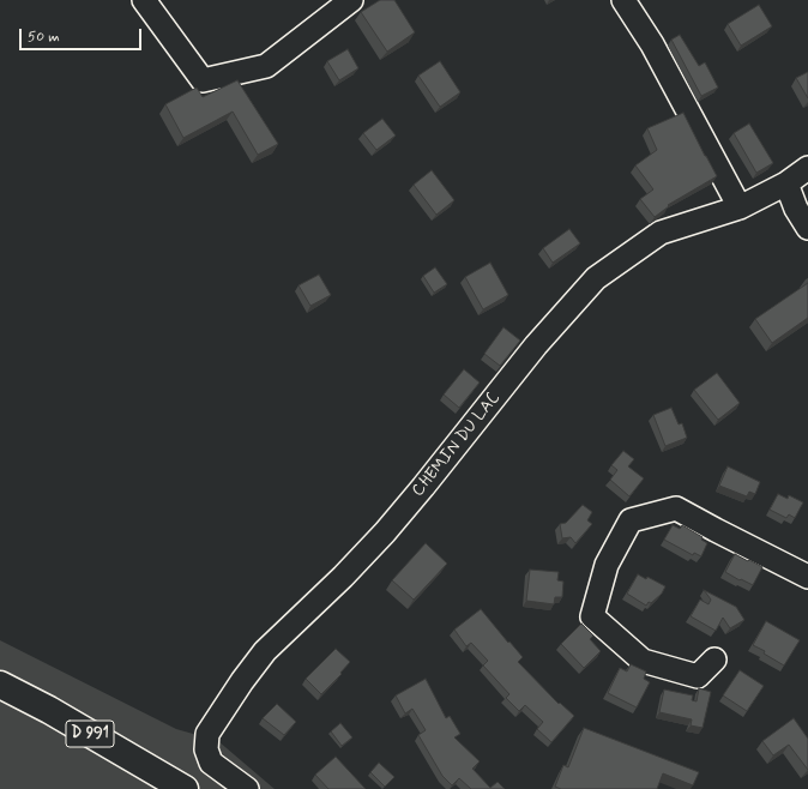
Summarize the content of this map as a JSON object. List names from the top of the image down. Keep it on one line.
{"streets":{"main road":["D 991"],"street":["CHEMIN DU LAC"]},"scale_bar":"50 m"}
